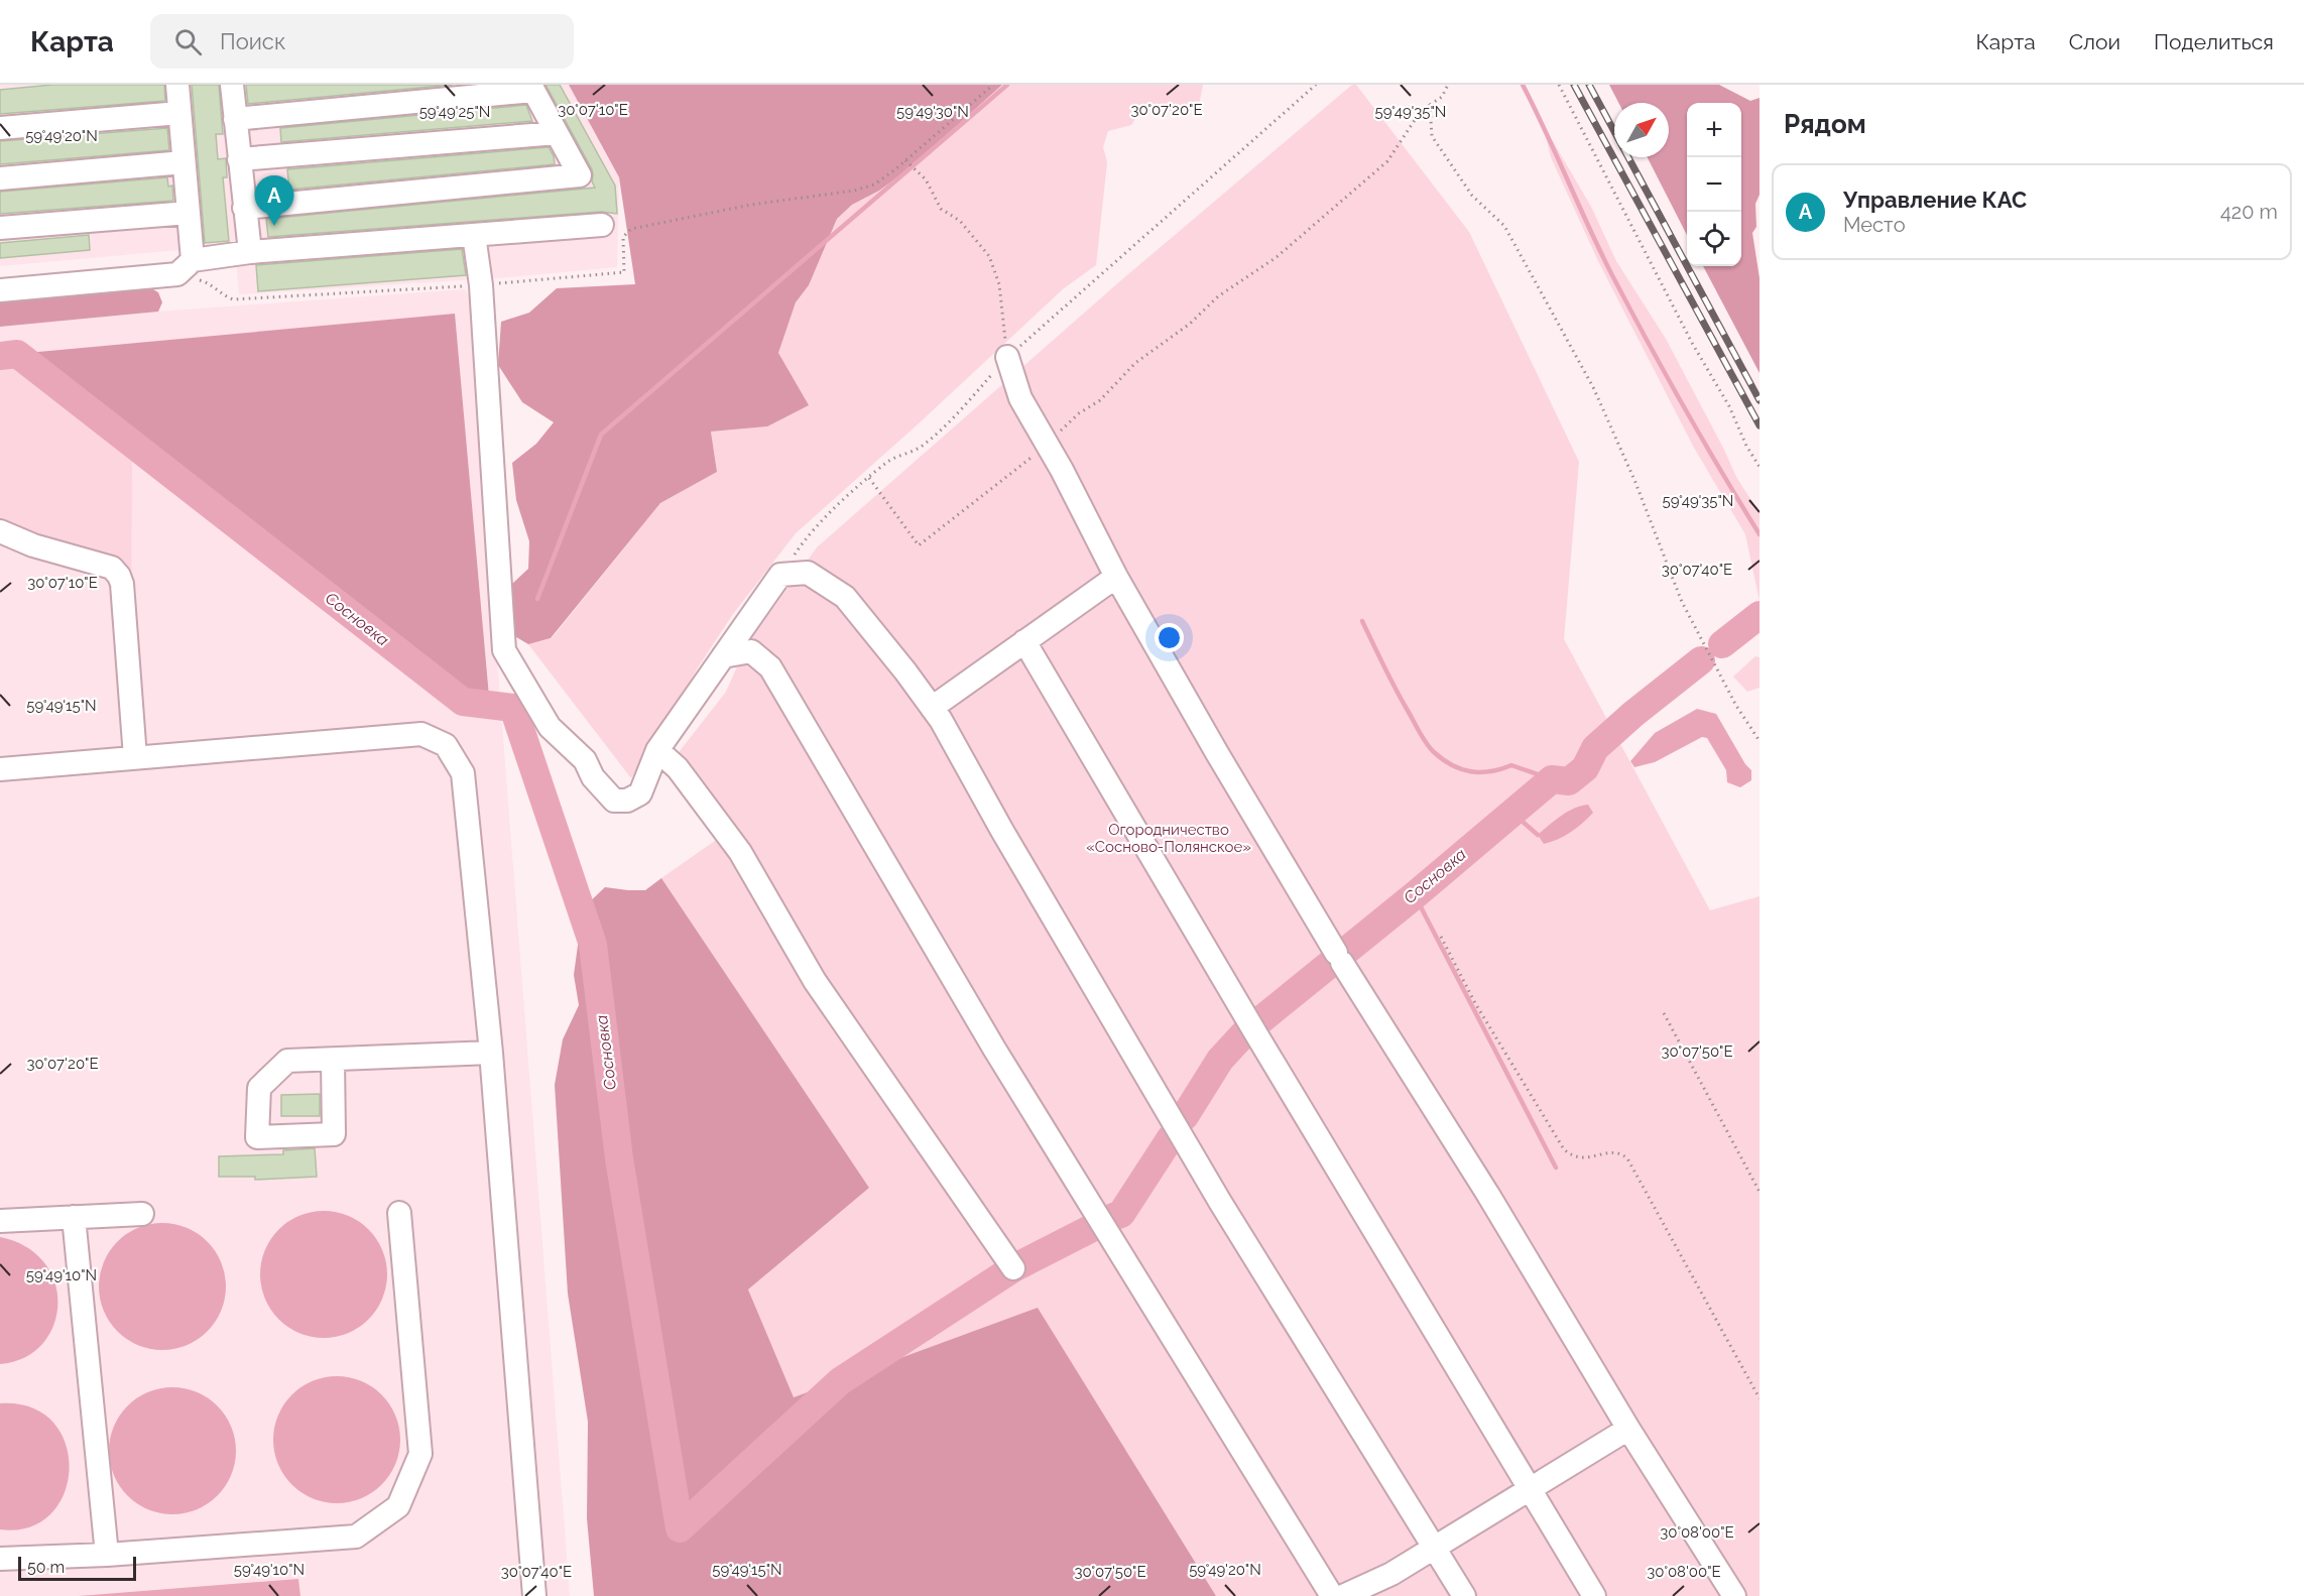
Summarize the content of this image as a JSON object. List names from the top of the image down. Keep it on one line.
{"water":["Сосновка"],"parks":["Огородничество «Сосново-Полянское»"],"scale_bar":"50 m","north":"top right","page":{"header":"Карта","search":"Поиск","nav":["Карта","Слои","Поделиться"],"heading":"Рядом","map_buttons":["+","−"],"list":[{"mark":"A","name":"Управление КАС","note":"Место","value":"420 m"}],"pins":"A","scale":"50 m"},"coordinates":["30°07'10\"E","30°07'20\"E","59°49'25\"N","59°49'30\"N","59°49'35\"N","59°49'20\"N","30°07'40\"E","59°49'15\"N","30°07'50\"E","59°49'10\"N","30°08'00\"E"]}
